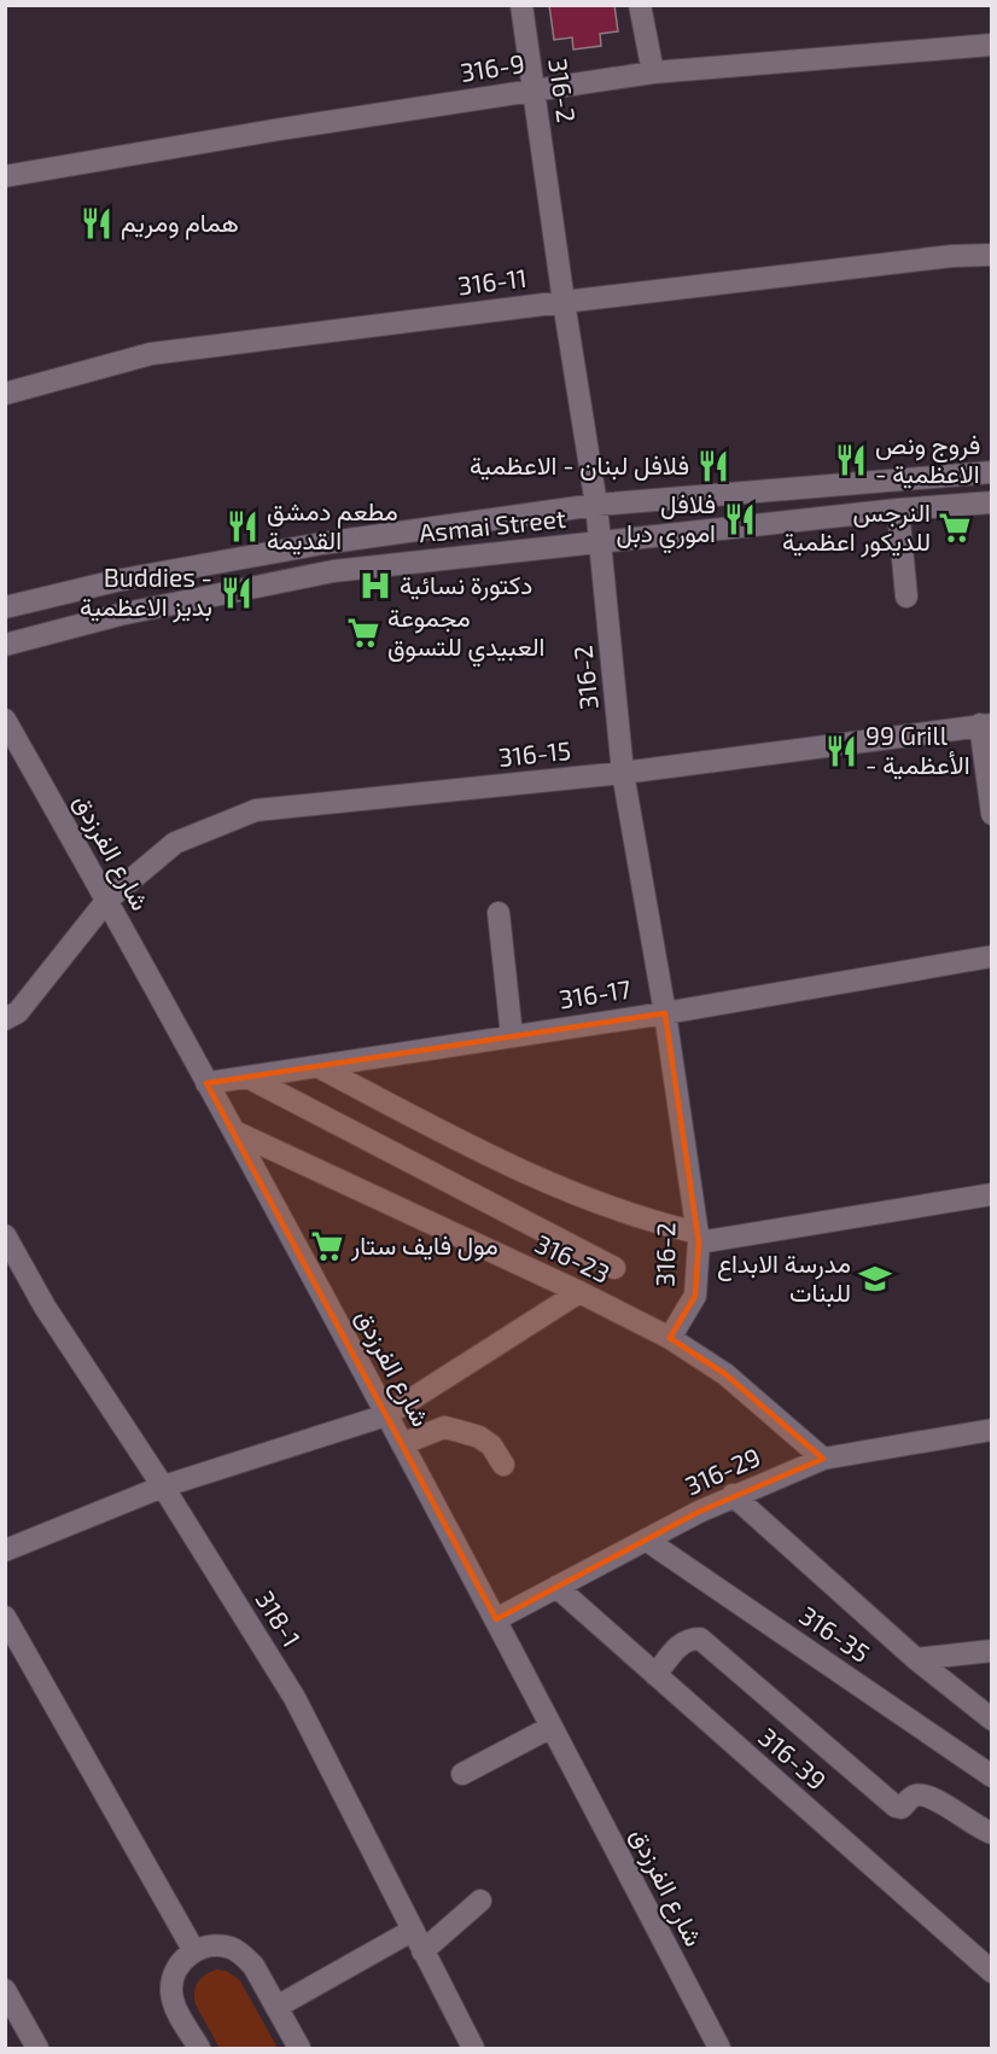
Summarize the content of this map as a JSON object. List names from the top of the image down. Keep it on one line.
{"streets":{"street":["316-9","316-2","316-11","Asmai Street","316-15","شارع الفرزدق","316-17","316-23","316-29","318-1","316-35","316-39"]},"crossings":[["316-9","316-2"],["316-2","316-11"],["316-2","Asmai Street"],["316-2","316-15"],["316-2","316-17"],["316-2","316-23"],["316-15","شارع الفرزدق"],["شارع الفرزدق","316-17"],["شارع الفرزدق","316-23"],["شارع الفرزدق","316-29"],["316-23","316-29"],["316-29","316-35"],["316-29","316-39"]],"places":{"restaurant":["همام ومريم","فروج ونص - الاعظمية","فلافل لبنان - الاعظمية","فلافل اموري دبل","مطعم دمشق القديمة","Buddies - بديز الاعظمية","99 Grill - الأعظمية"],"supermarket":["النرجس للديكور اعظمية","مجموعة العبيدي للتسوق","مول فايف ستار"],"hospital":["دكتورة نسائية"],"school or university":["مدرسة الابداع للبنات"]}}
